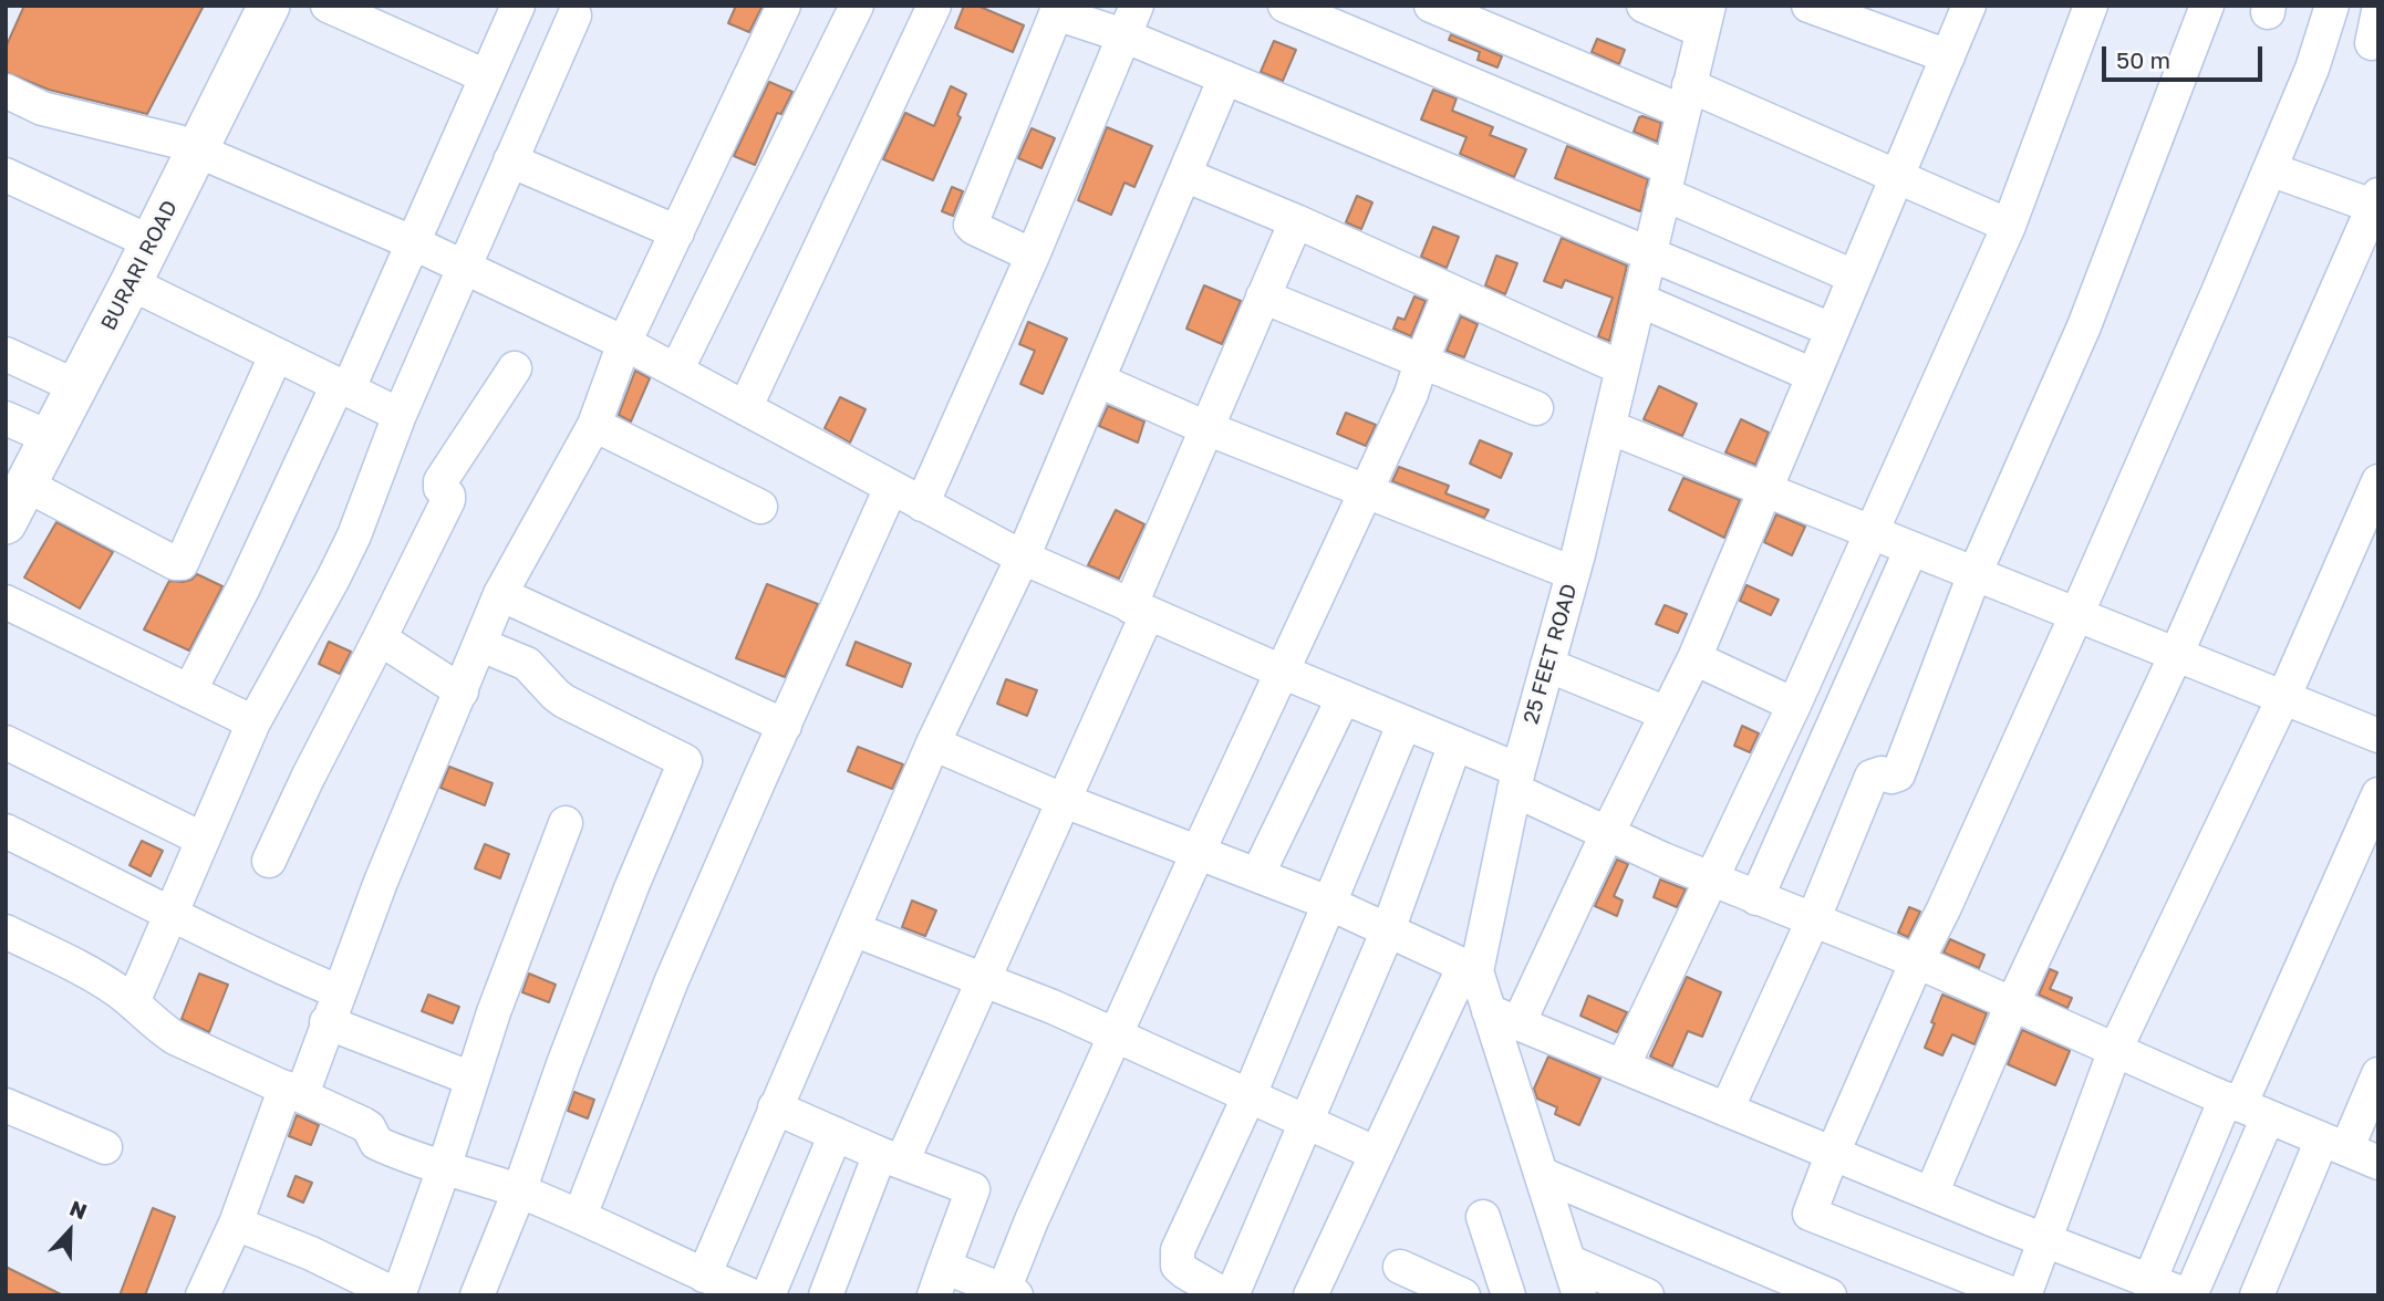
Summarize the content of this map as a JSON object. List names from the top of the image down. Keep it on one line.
{"streets":{"main road":["BURARI ROAD"],"street":["25 FEET ROAD"]},"scale_bar":"50 m","north":"top"}
